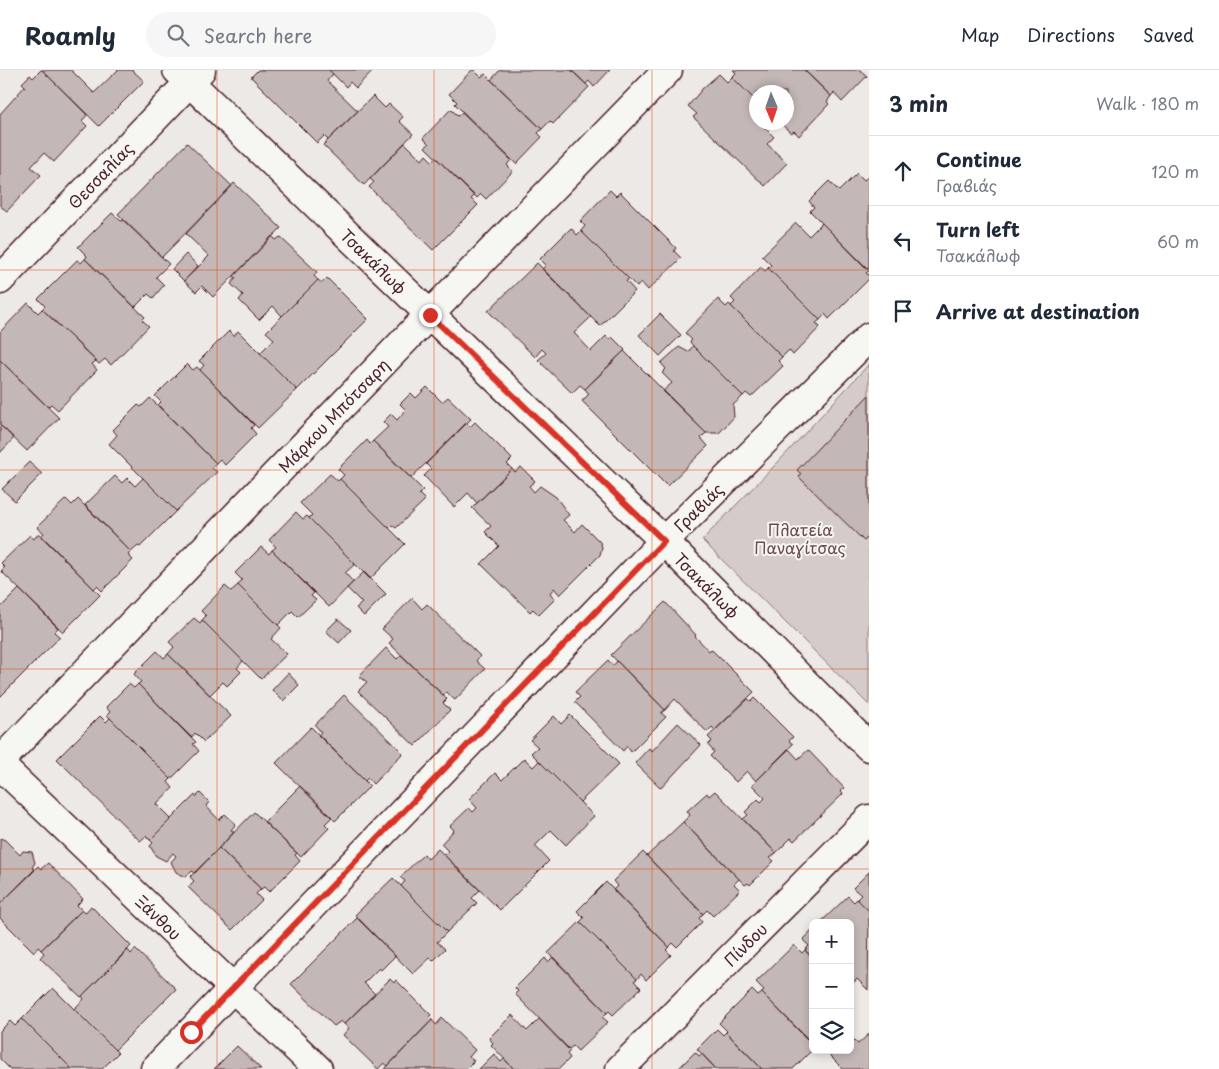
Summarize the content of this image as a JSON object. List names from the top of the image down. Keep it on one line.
{"streets":{"street":["Θεσσαλίας","Τσακάλωφ","Μάρκου Μπότσαρη","Γραβιάς","Ξάνθου","Πίνδου"]},"crossings":[["Θεσσαλίας","Τσακάλωφ"],["Τσακάλωφ","Μάρκου Μπότσαρη"],["Τσακάλωφ","Γραβιάς"],["Μάρκου Μπότσαρη","Ξάνθου"],["Γραβιάς","Ξάνθου"]],"parks":["Πλατεία Παναγίτσας"],"north":"bottom","page":{"header":"Roamly","search":"Search here","nav":["Map","Directions","Saved"],"heading":["3 min","Walk · 180 m"],"list":[["Continue","Γραβιάς","120 m"],["Turn left","Τσακάλωφ","60 m"],"Arrive at destination"],"map_buttons":["+","−"]}}
